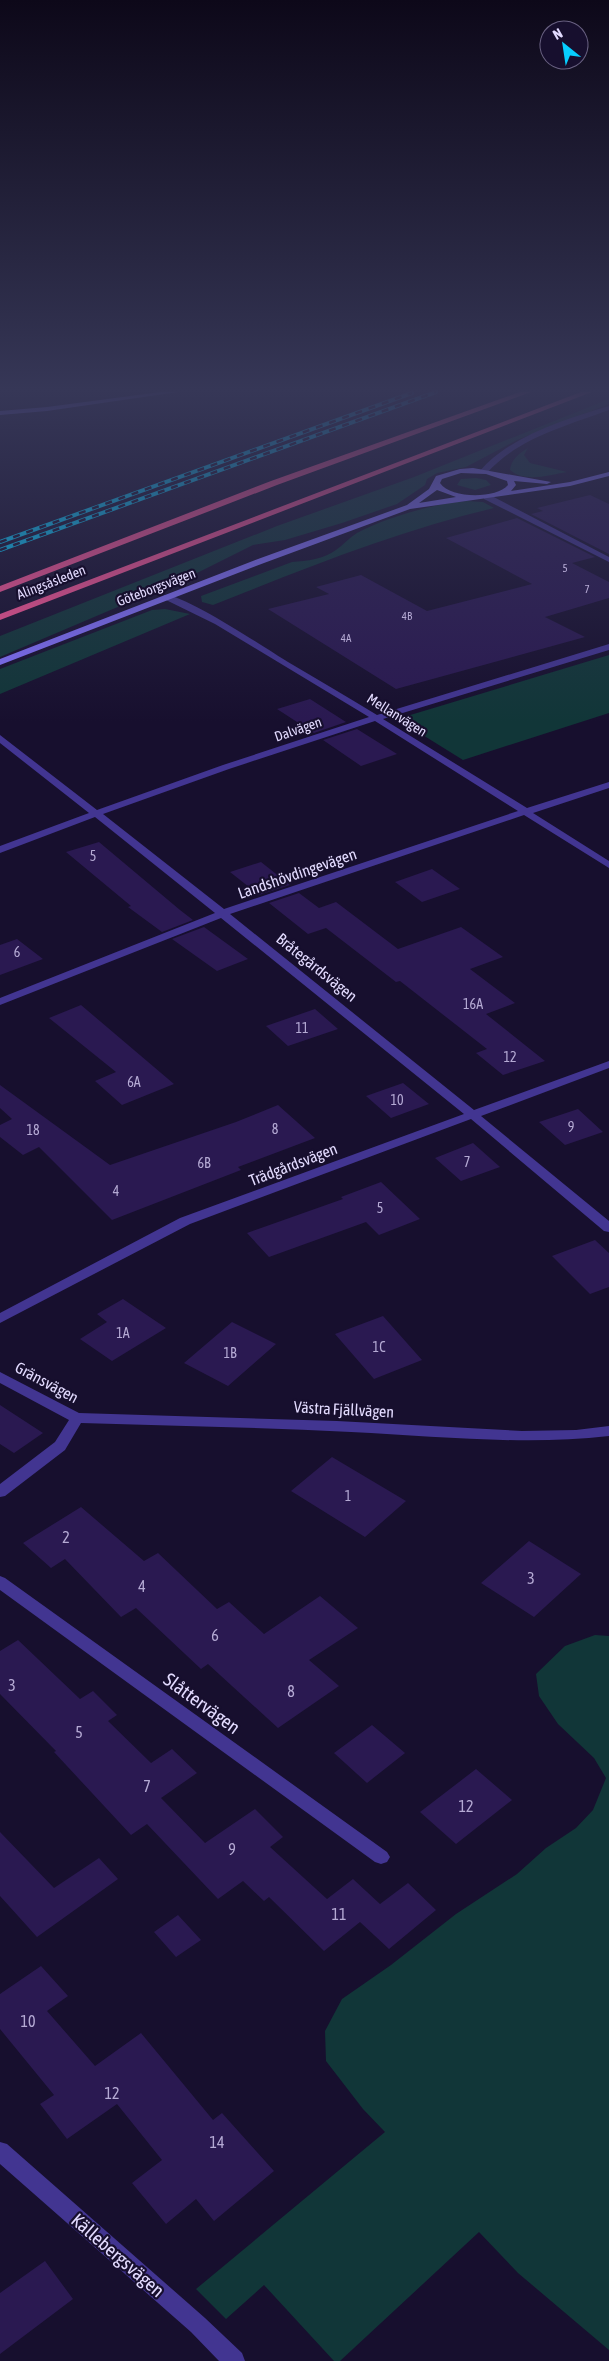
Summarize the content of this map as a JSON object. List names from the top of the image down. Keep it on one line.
{"streets":{"highway":["Alingsåsleden"],"street":["Göteborgsvägen","Mellanvägen","Dalvägen","Landshövdingevägen","Bråtegårdsvägen","Trädgårdsvägen","Gränsvägen","Västra Fjällvägen","Slåttervägen","Källebergsvägen"]},"crossings":[["Göteborgsvägen","Mellanvägen"],["Mellanvägen","Dalvägen"],["Mellanvägen","Landshövdingevägen"],["Dalvägen","Bråtegårdsvägen"],["Landshövdingevägen","Bråtegårdsvägen"],["Bråtegårdsvägen","Trädgårdsvägen"],["Gränsvägen","Västra Fjällvägen"]],"house_numbers":["5","7","4B","4A","5","6","16A","11","12","6A","10","9","8","18","7","6B","4","5","1A","1C","1B","1","2","3","4","6","3","8","5","7","12","9","11","10","12","14"],"north":"top left"}
